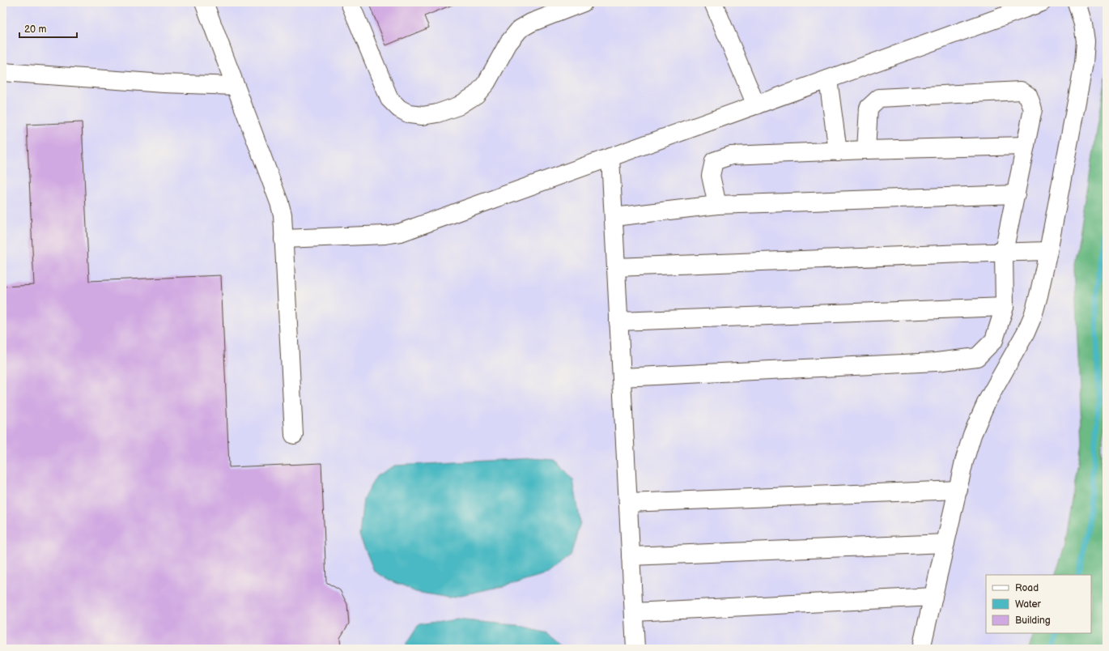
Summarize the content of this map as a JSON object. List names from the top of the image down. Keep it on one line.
{"legend":["Road","Water","Building"],"scale_bar":"20 m"}
